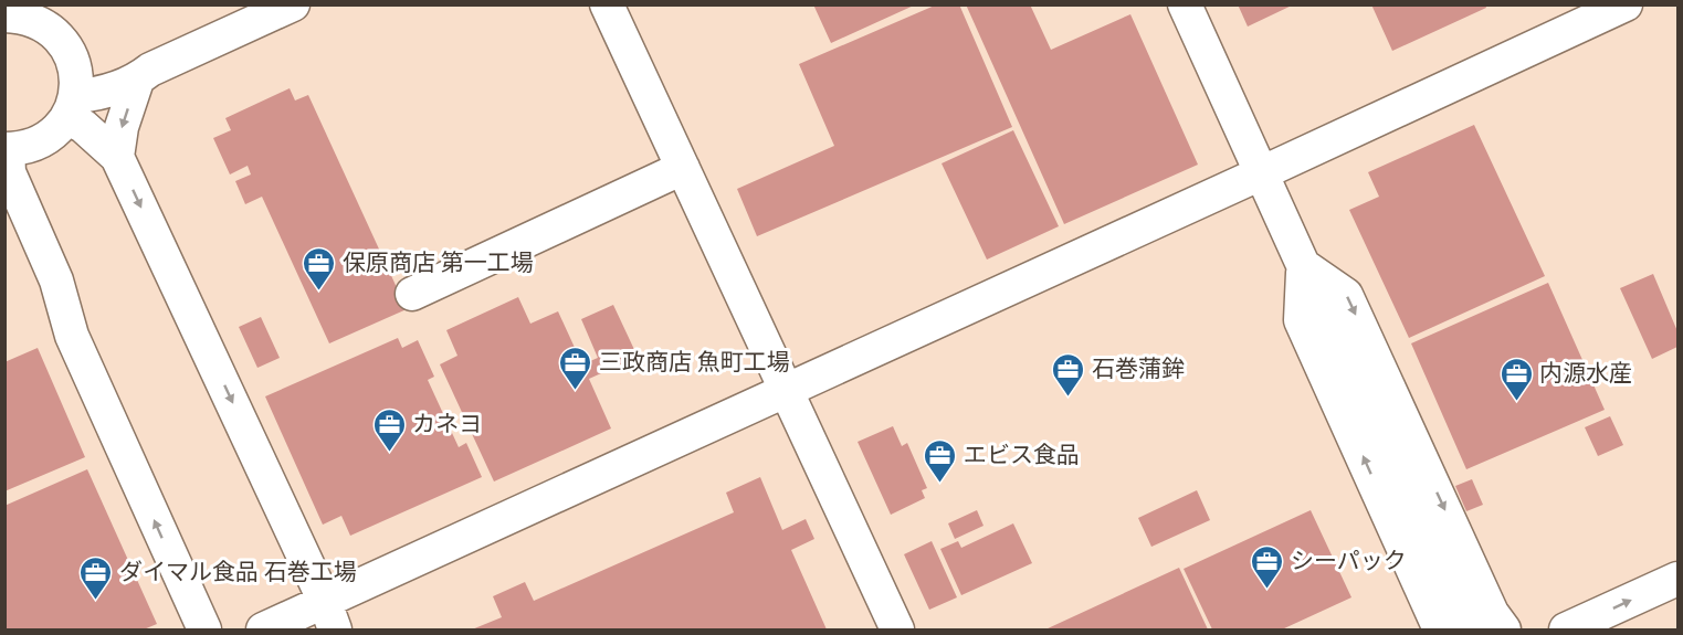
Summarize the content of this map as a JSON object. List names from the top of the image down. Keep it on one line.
{"places":{"office":["保原商店 第一工場","三政商店 魚町工場","石巻蒲鉾","内源水産","カネヨ","エビス食品","シーパック","ダイマル食品 石巻工場"]}}
